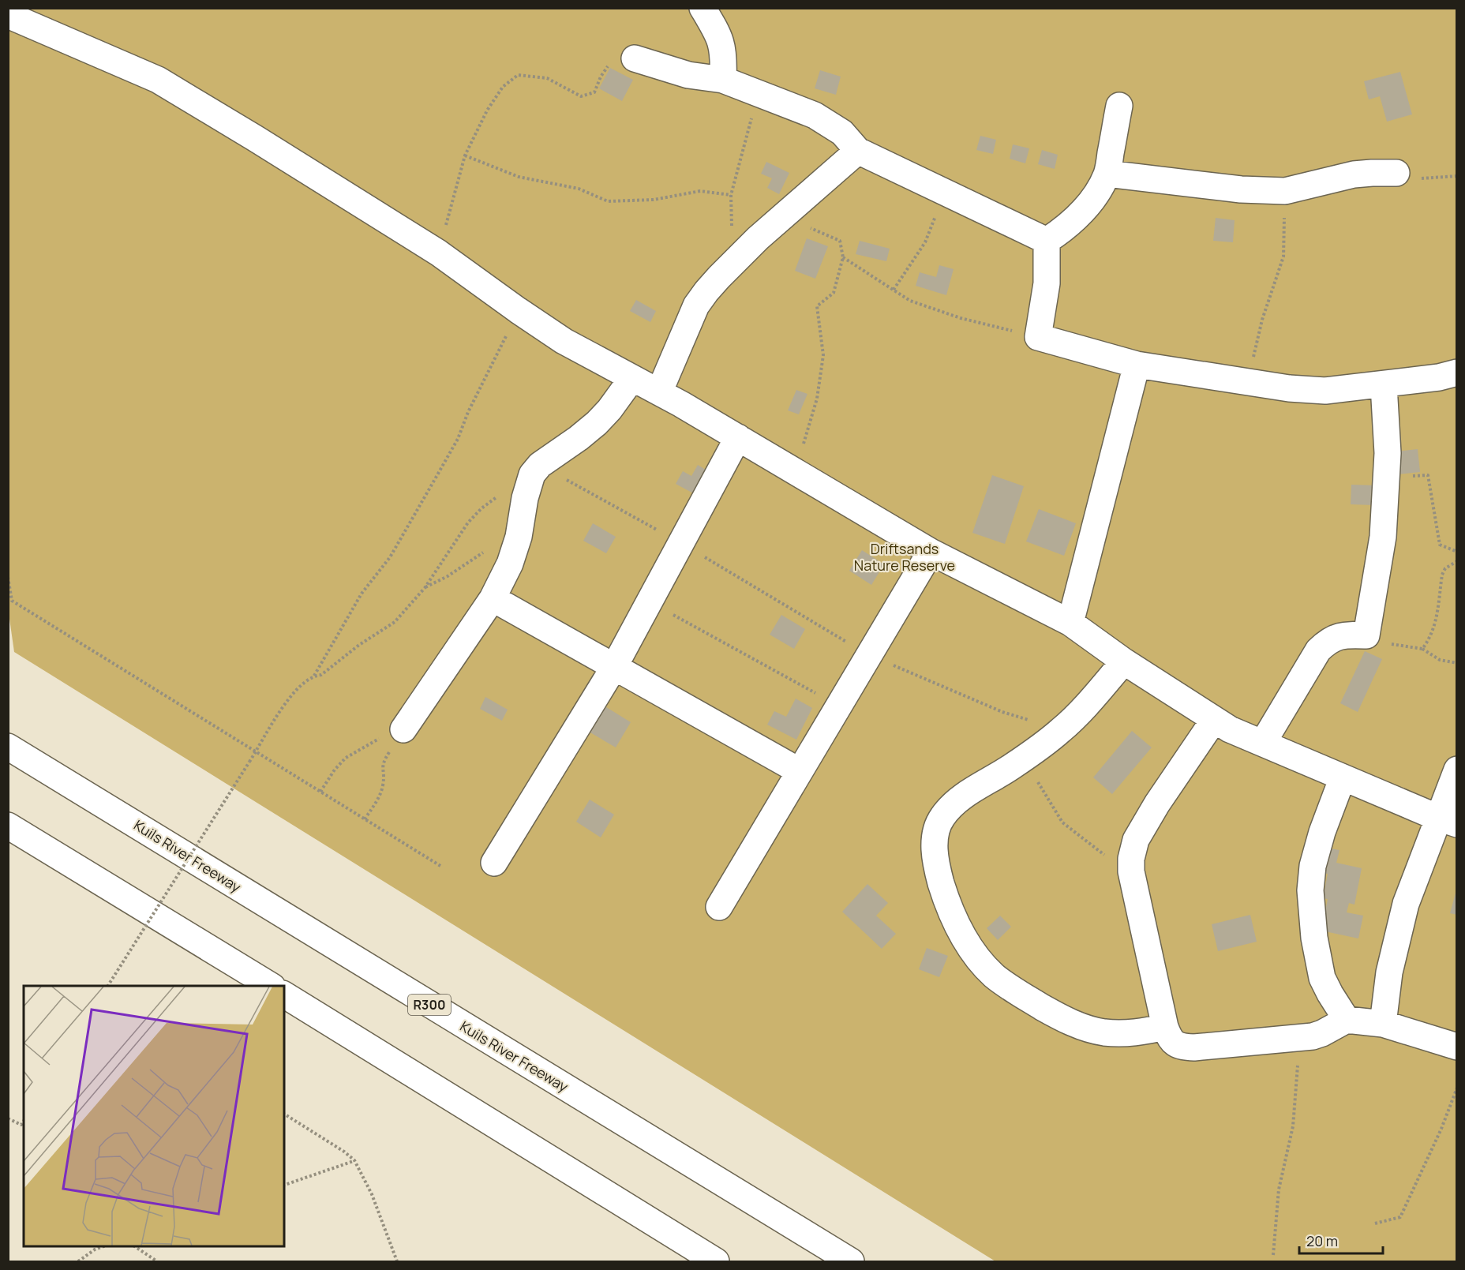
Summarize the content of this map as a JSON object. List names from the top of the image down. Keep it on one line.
{"streets":{"main road":["Kuils River Freeway","R300"]},"parks":["Driftsands Nature Reserve"],"scale_bar":"20 m"}
